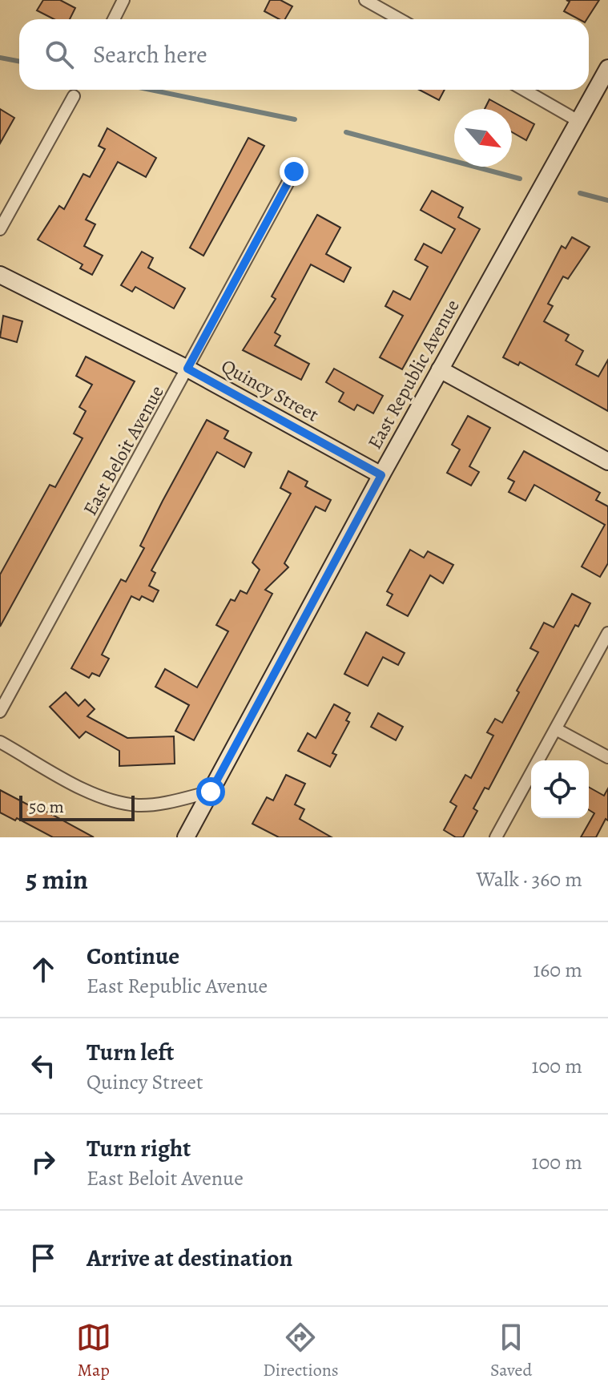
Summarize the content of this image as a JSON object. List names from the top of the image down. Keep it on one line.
{"streets":{"street":["East Republic Avenue","Quincy Street","East Beloit Avenue"]},"crossings":[["East Republic Avenue","Quincy Street"],["Quincy Street","East Beloit Avenue"]],"scale_bar":"50 m","north":"bottom right","page":{"search":"Search here","scale":"50 m","heading":["5 min","Walk · 360 m"],"list":[["Continue","East Republic Avenue","160 m"],["Turn left","Quincy Street","100 m"],["Turn right","East Beloit Avenue","100 m"],"Arrive at destination"],"nav":["Map","Directions","Saved"]}}
